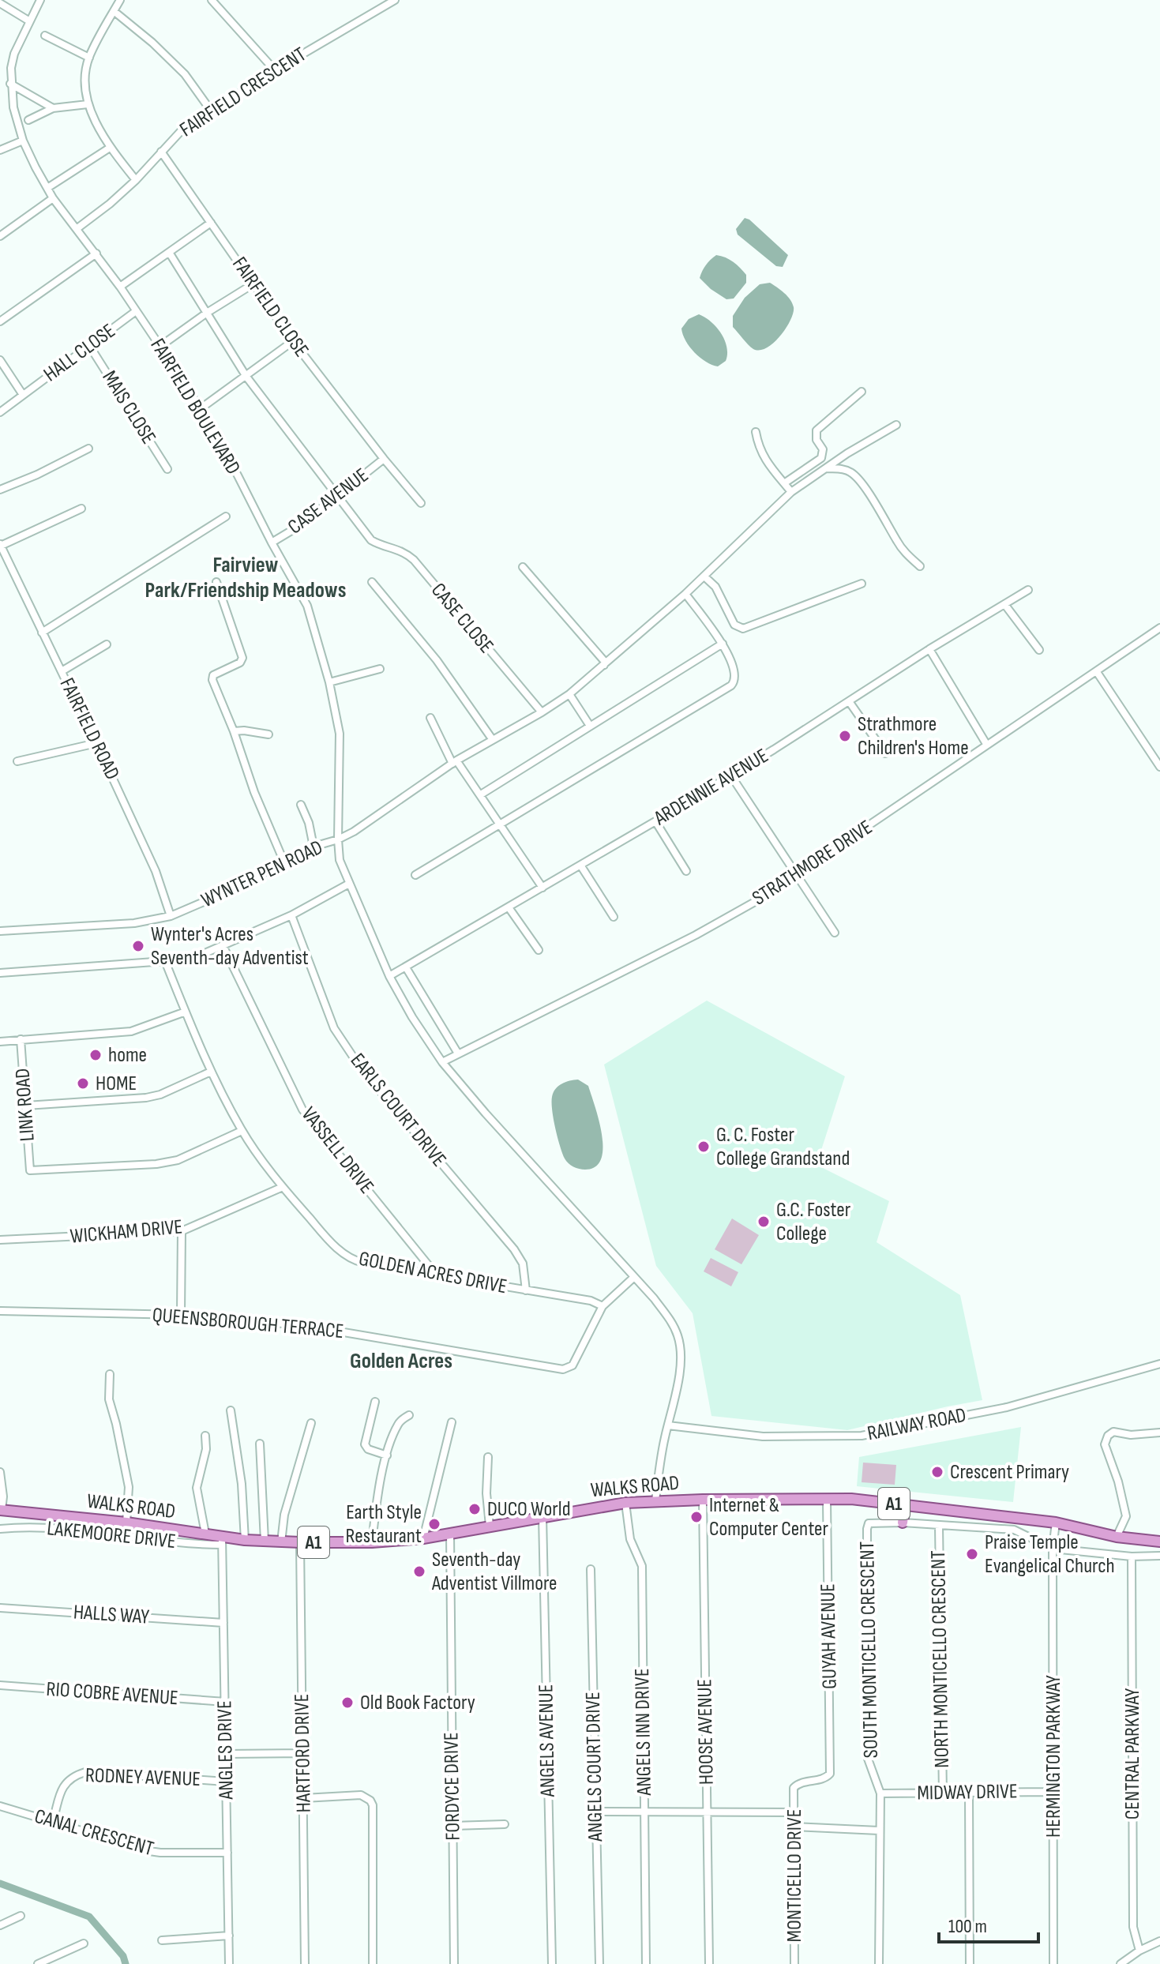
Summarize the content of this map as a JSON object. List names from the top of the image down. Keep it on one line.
{"streets":{"main road":["WALKS ROAD","A1"],"street":["FAIRFIELD CRESCENT","FAIRFIELD CLOSE","HALL CLOSE","FAIRFIELD BOULEVARD","MAIS CLOSE","CASE AVENUE","CASE CLOSE","FAIRFIELD ROAD","ARDENNIE AVENUE","STRATHMORE DRIVE","WYNTER PEN ROAD","LINK ROAD","EARLS COURT DRIVE","VASSELL DRIVE","WICKHAM DRIVE","GOLDEN ACRES DRIVE","QUEENSBOROUGH TERRACE","RAILWAY ROAD","LAKEMOORE DRIVE","HALLS WAY","GUYAH AVENUE","SOUTH MONTICELLO CRESCENT","NORTH MONTICELLO CRESCENT","RIO COBRE AVENUE","ANGELS INN DRIVE","HOOSE AVENUE","ANGELS AVENUE","ANGLES DRIVE","HARTFORD DRIVE","CENTRAL PARKWAY","HERMINGTON PARKWAY","ANGELS COURT DRIVE","RODNEY AVENUE","FORDYCE DRIVE","MIDWAY DRIVE","CANAL CRESCENT","MONTICELLO DRIVE"]},"crossings":[["FAIRFIELD CRESCENT","FAIRFIELD CLOSE"],["FAIRFIELD CRESCENT","FAIRFIELD BOULEVARD"],["FAIRFIELD CLOSE","CASE AVENUE"],["HALL CLOSE","FAIRFIELD BOULEVARD"],["HALL CLOSE","MAIS CLOSE"],["FAIRFIELD BOULEVARD","CASE AVENUE"],["FAIRFIELD BOULEVARD","ARDENNIE AVENUE"],["FAIRFIELD BOULEVARD","STRATHMORE DRIVE"],["FAIRFIELD BOULEVARD","WYNTER PEN ROAD"],["FAIRFIELD BOULEVARD","QUEENSBOROUGH TERRACE"],["FAIRFIELD BOULEVARD","RAILWAY ROAD"],["FAIRFIELD BOULEVARD","WALKS ROAD"],["CASE AVENUE","CASE CLOSE"],["CASE CLOSE","WYNTER PEN ROAD"],["FAIRFIELD ROAD","WYNTER PEN ROAD"],["LINK ROAD","GOLDEN ACRES DRIVE"],["EARLS COURT DRIVE","GOLDEN ACRES DRIVE"],["VASSELL DRIVE","GOLDEN ACRES DRIVE"],["WICKHAM DRIVE","GOLDEN ACRES DRIVE"],["GOLDEN ACRES DRIVE","QUEENSBOROUGH TERRACE"],["WALKS ROAD","LAKEMOORE DRIVE"],["WALKS ROAD","GUYAH AVENUE"],["WALKS ROAD","ANGELS INN DRIVE"],["WALKS ROAD","HOOSE AVENUE"],["WALKS ROAD","ANGELS AVENUE"],["WALKS ROAD","ANGLES DRIVE"],["WALKS ROAD","HARTFORD DRIVE"],["WALKS ROAD","HERMINGTON PARKWAY"],["WALKS ROAD","FORDYCE DRIVE"],["LAKEMOORE DRIVE","ANGLES DRIVE"],["HALLS WAY","ANGLES DRIVE"],["GUYAH AVENUE","MONTICELLO DRIVE"],["SOUTH MONTICELLO CRESCENT","MIDWAY DRIVE"],["NORTH MONTICELLO CRESCENT","MIDWAY DRIVE"],["RIO COBRE AVENUE","ANGLES DRIVE"],["ANGLES DRIVE","RODNEY AVENUE"],["ANGLES DRIVE","CANAL CRESCENT"],["HERMINGTON PARKWAY","MIDWAY DRIVE"],["RODNEY AVENUE","CANAL CRESCENT"]],"districts":["Fairview Park/Friendship Meadows","Golden Acres"],"places":["Strathmore Children's Home","Wynter's Acres Seventh-day Adventist","home","HOME","G. C. Foster College Grandstand","G.C. Foster College","Crescent Primary","DUCO World","Internet & Computer Center","Earth Style Restaurant","Praise Temple Evangelical Church","Seventh-day Adventist Villmore","Old Book Factory"],"scale_bar":"100 m"}
